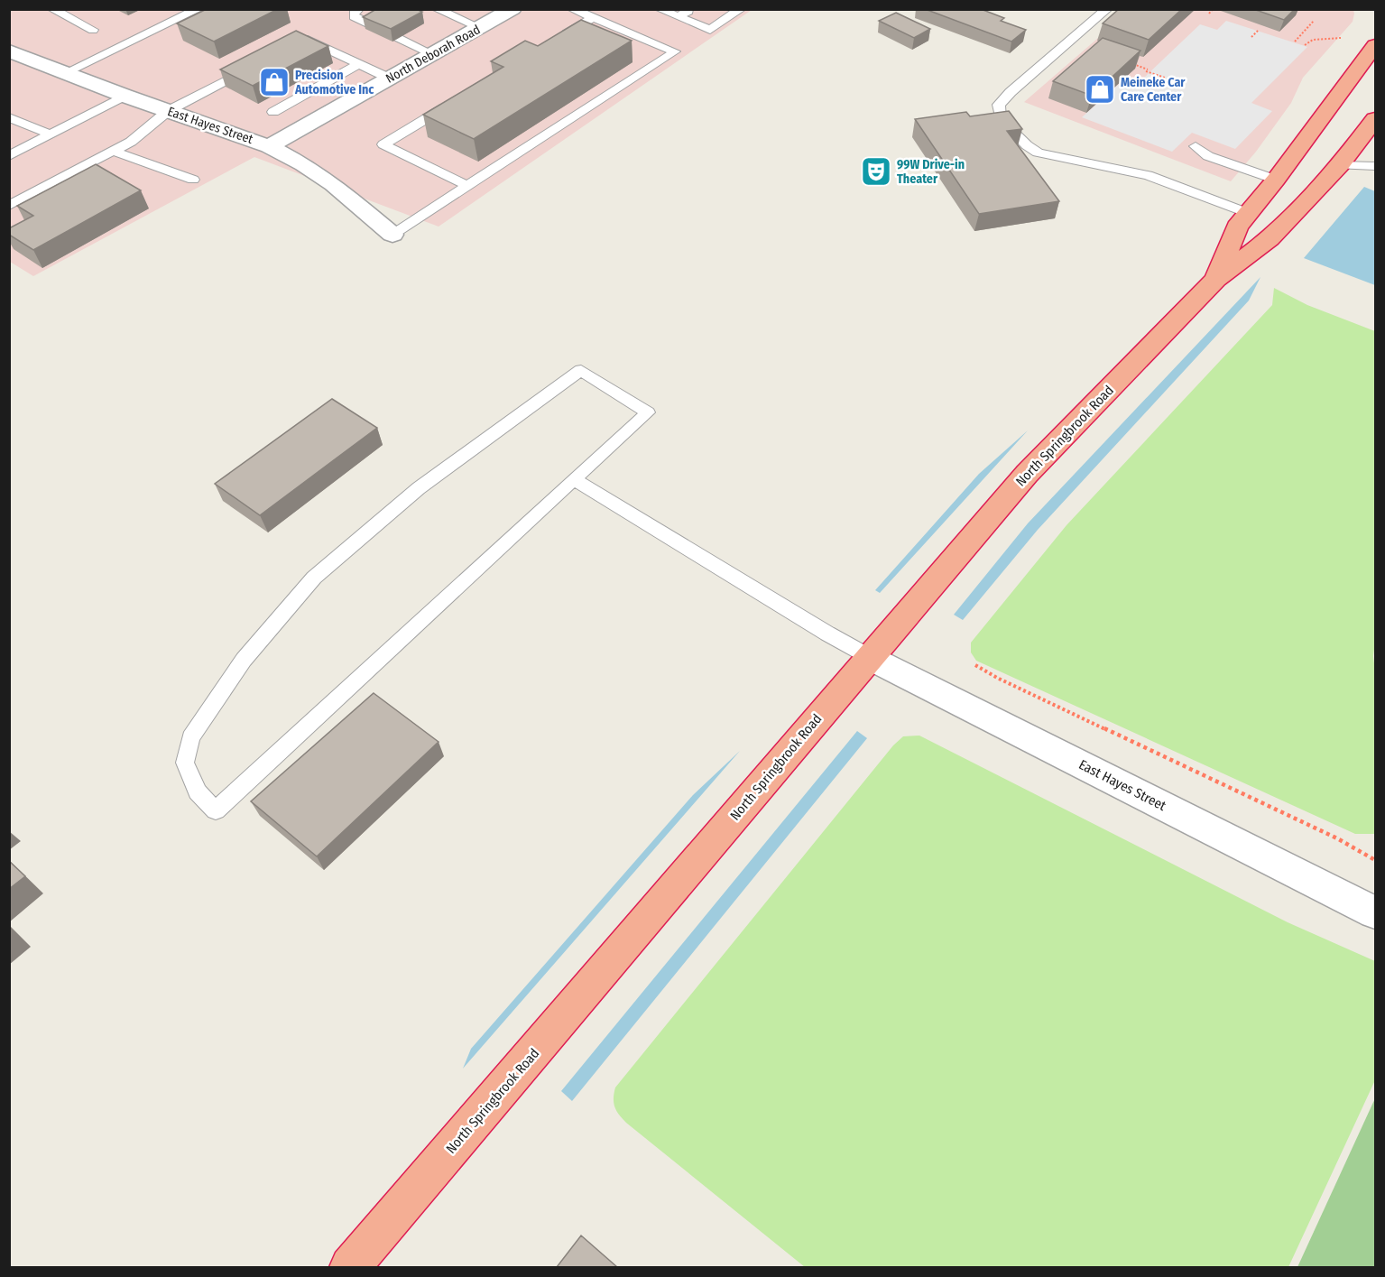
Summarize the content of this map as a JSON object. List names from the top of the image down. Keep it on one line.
{"streets":{"highway":["North Springbrook Road"],"street":["North Deborah Road","East Hayes Street"]},"crossings":[["North Deborah Road","East Hayes Street"],["East Hayes Street","North Springbrook Road"]],"places":{"shop":["Precision Automotive Inc","Meineke Car Care Center"],"theatre":["99W Drive-in Theater"]}}
